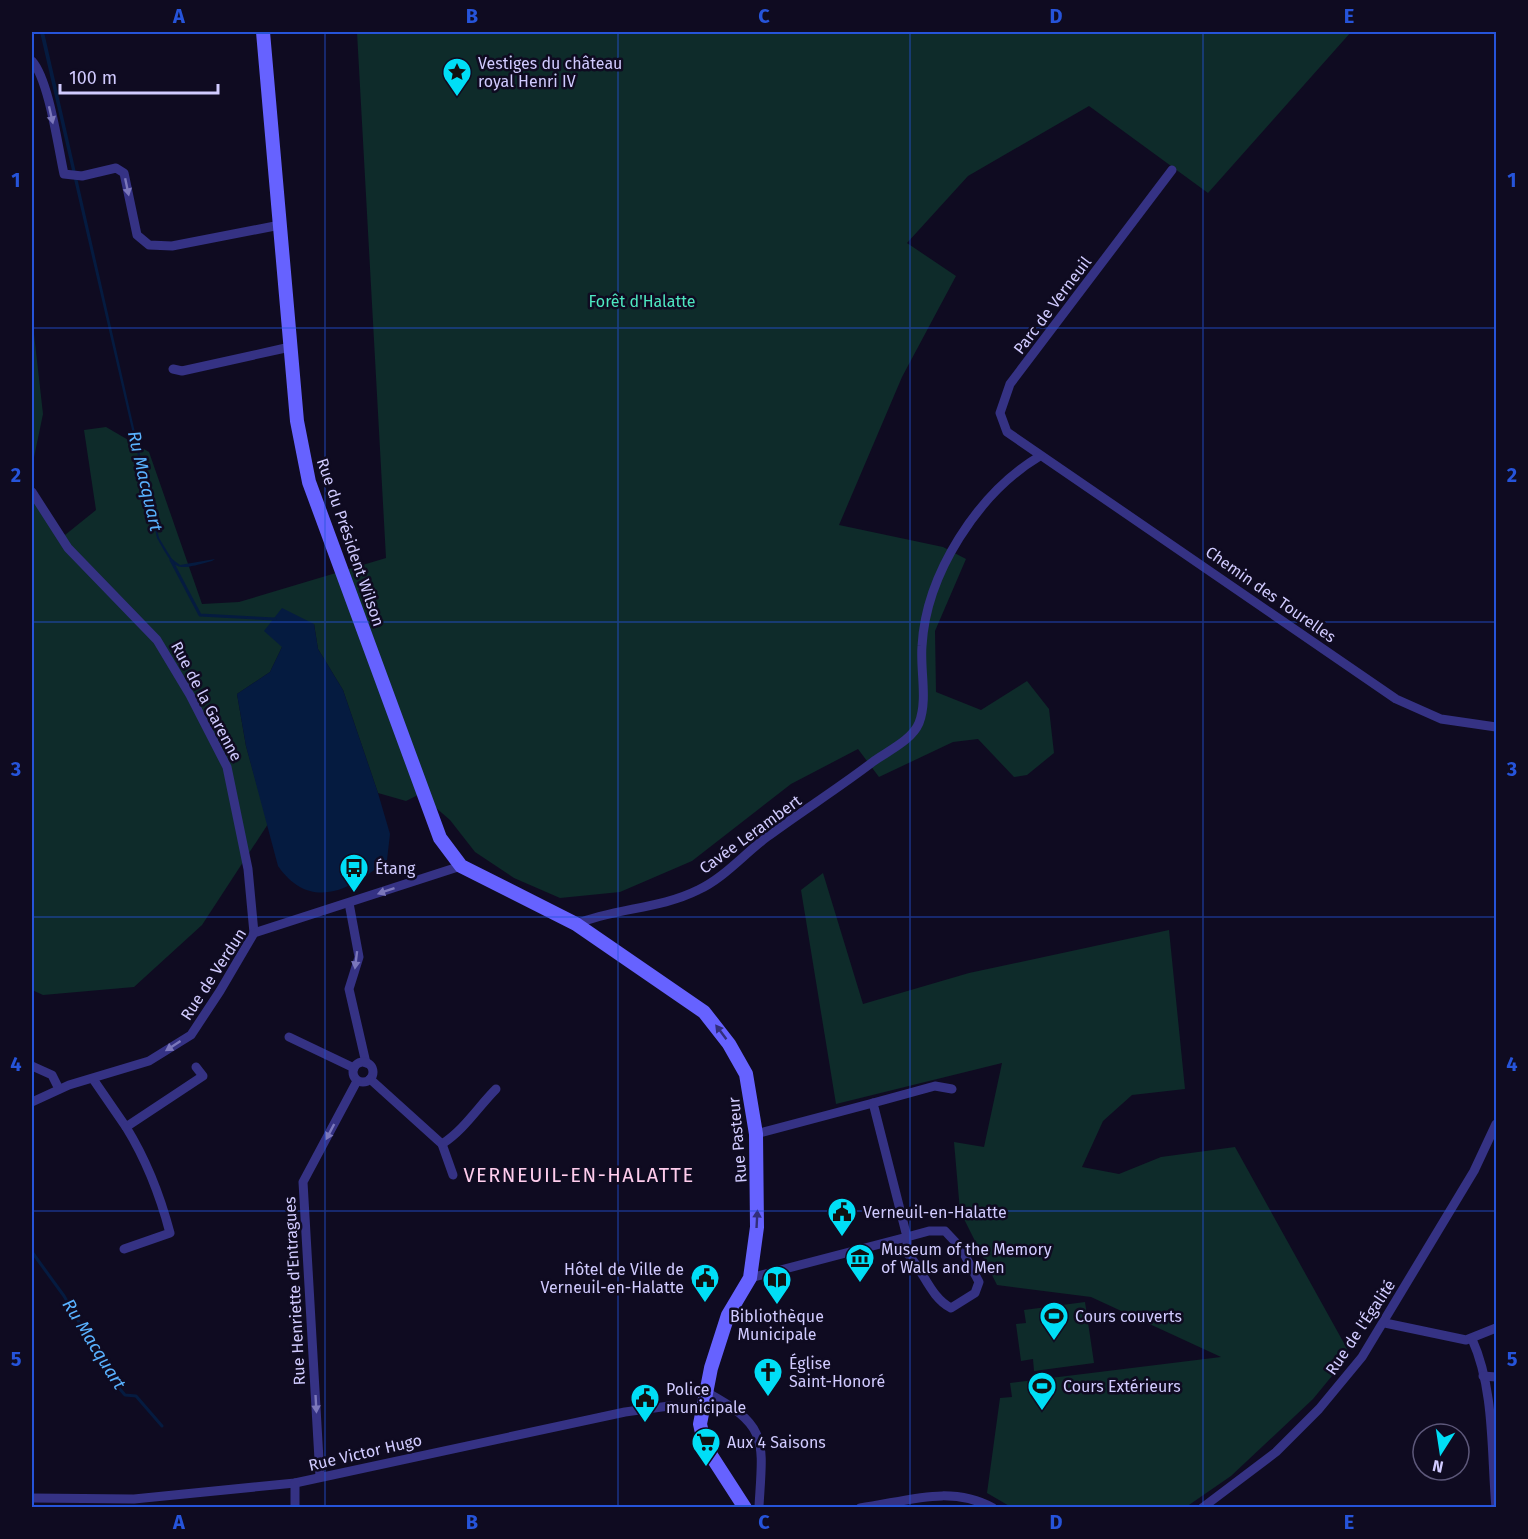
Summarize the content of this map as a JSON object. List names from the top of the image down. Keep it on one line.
{"streets":{"street":["Parc de Verneuil","Rue du Président Wilson","Chemin des Tourelles","Rue de la Garenne","Cavée Lerambert","Rue de Verdun","Rue Pasteur","Rue Henriette d'Entragues","Rue de l'Égalité","Rue Victor Hugo"]},"crossings":[["Parc de Verneuil","Chemin des Tourelles"],["Parc de Verneuil","Cavée Lerambert"],["Rue du Président Wilson","Rue de Verdun"],["Rue du Président Wilson","Rue Pasteur"],["Chemin des Tourelles","Cavée Lerambert"],["Rue de la Garenne","Rue de Verdun"],["Cavée Lerambert","Rue Pasteur"],["Rue de Verdun","Rue Pasteur"],["Rue Pasteur","Rue Victor Hugo"],["Rue Henriette d'Entragues","Rue Victor Hugo"]],"one_way":["Rue de Verdun","Rue Pasteur","Rue Henriette d'Entragues"],"districts":["VERNEUIL-EN-HALATTE"],"water":["Ru Macquart"],"parks":["Forêt d'Halatte"],"places":{"place":["Vestiges du château royal Henri IV"],"bus stop":["Étang"],"public building":["Verneuil-en-Halatte","Hôtel de Ville de Verneuil-en-Halatte","Police municipale"],"museum":["Museum of the Memory of Walls and Men"],"library":["Bibliothèque Municipale"],"sports":["Cours couverts","Cours Extérieurs"],"church":["Église Saint-Honoré"],"supermarket":["Aux 4 Saisons"]},"scale_bar":"100 m","north":"bottom","grid":{"columns":["A","B","C","D","E"],"rows":["1","2","3","4","5"]}}
